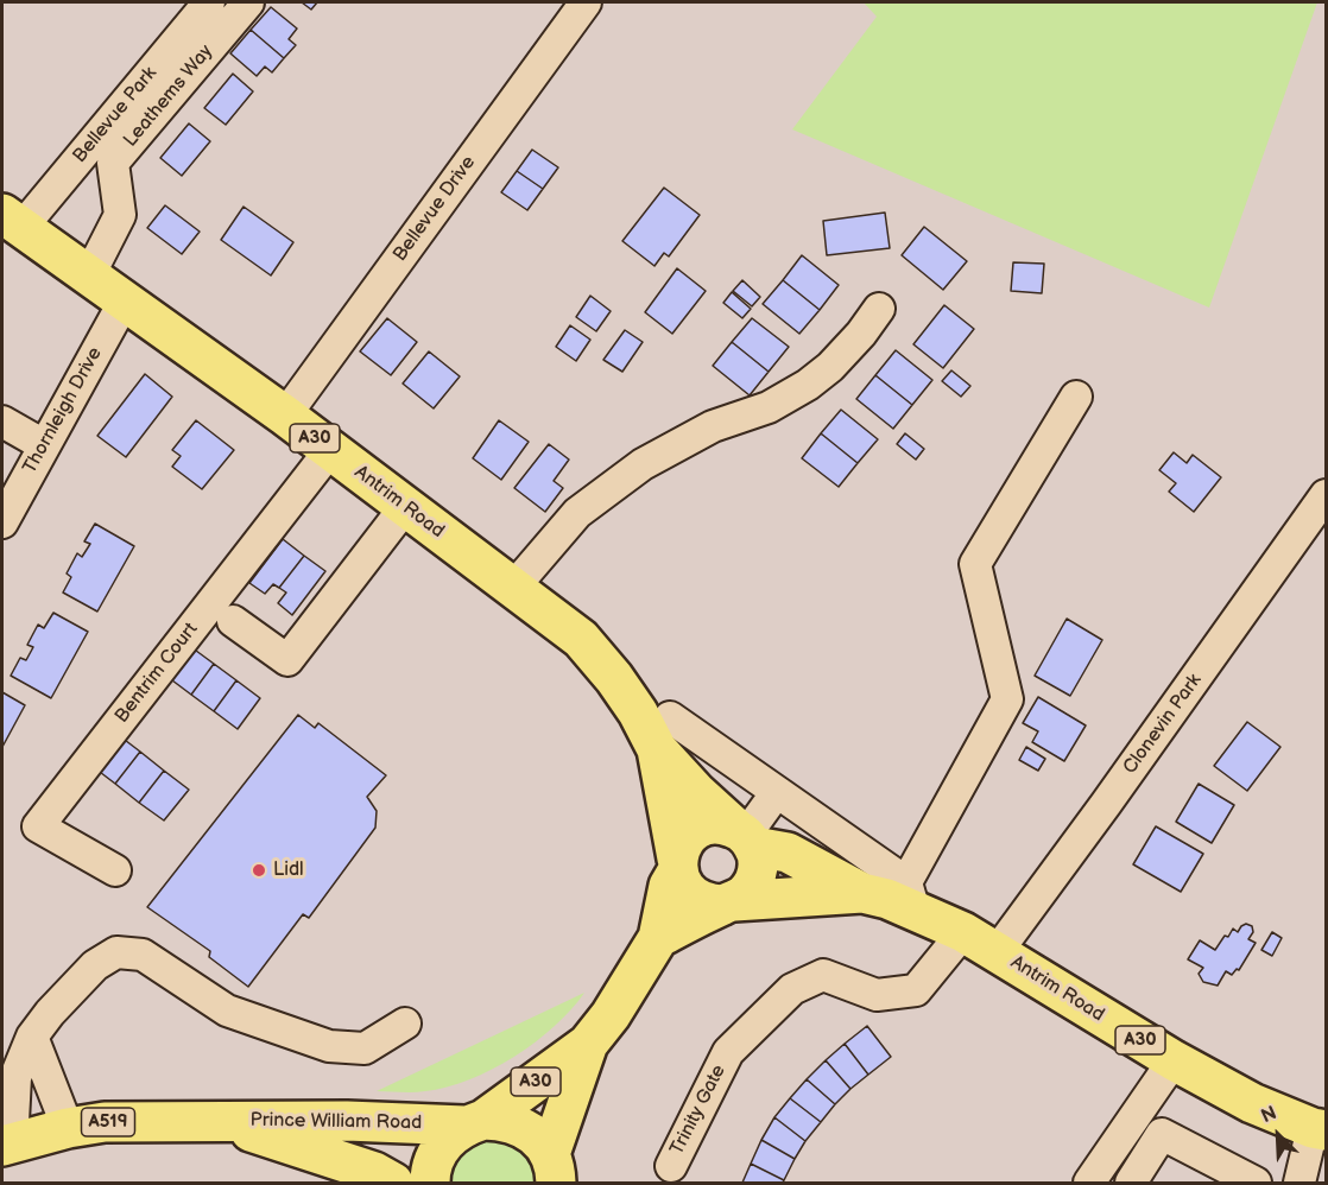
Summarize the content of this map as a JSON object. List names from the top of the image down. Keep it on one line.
{"streets":{"main road":["A30","Antrim Road","A519","Prince William Road"],"street":["Leathems Way","Bellevue Park","Bellevue Drive","Thornleigh Drive","Bentrim Court","Clonevin Park","Trinity Gate"]},"crossings":[["Leathems Way","Antrim Road"],["Bellevue Park","Antrim Road"],["Bellevue Drive","Antrim Road"],["Thornleigh Drive","Antrim Road"],["A30","Antrim Road"],["A30","A519"],["A30","Prince William Road"],["Antrim Road","Bentrim Court"],["Antrim Road","Clonevin Park"],["Antrim Road","Trinity Gate"],["A519","Prince William Road"]],"places":["Lidl"],"north":"top left"}
